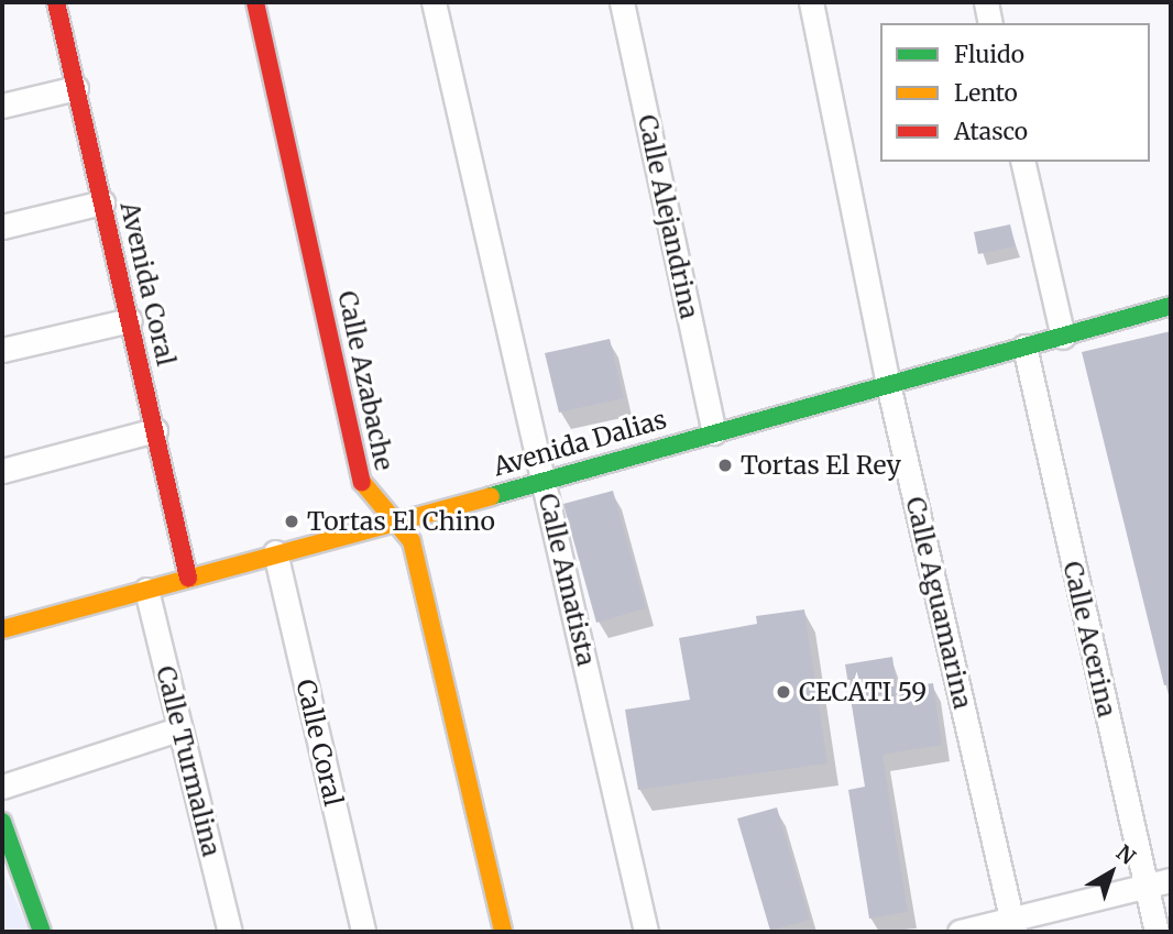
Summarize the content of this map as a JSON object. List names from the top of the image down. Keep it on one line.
{"streets":{"street":["Calle Alejandrina","Avenida Coral","Calle Azabache","Avenida Dalias","Calle Amatista","Calle Aguamarina","Calle Acerina","Calle Coral","Calle Turmalina"]},"crossings":[["Calle Alejandrina","Avenida Dalias"],["Avenida Coral","Avenida Dalias"],["Calle Azabache","Avenida Dalias"],["Avenida Dalias","Calle Amatista"],["Avenida Dalias","Calle Aguamarina"],["Avenida Dalias","Calle Acerina"],["Avenida Dalias","Calle Coral"],["Avenida Dalias","Calle Turmalina"]],"places":["Tortas El Rey","Tortas El Chino","CECATI 59"],"legend":["Fluido","Lento","Atasco"],"north":"top right"}
